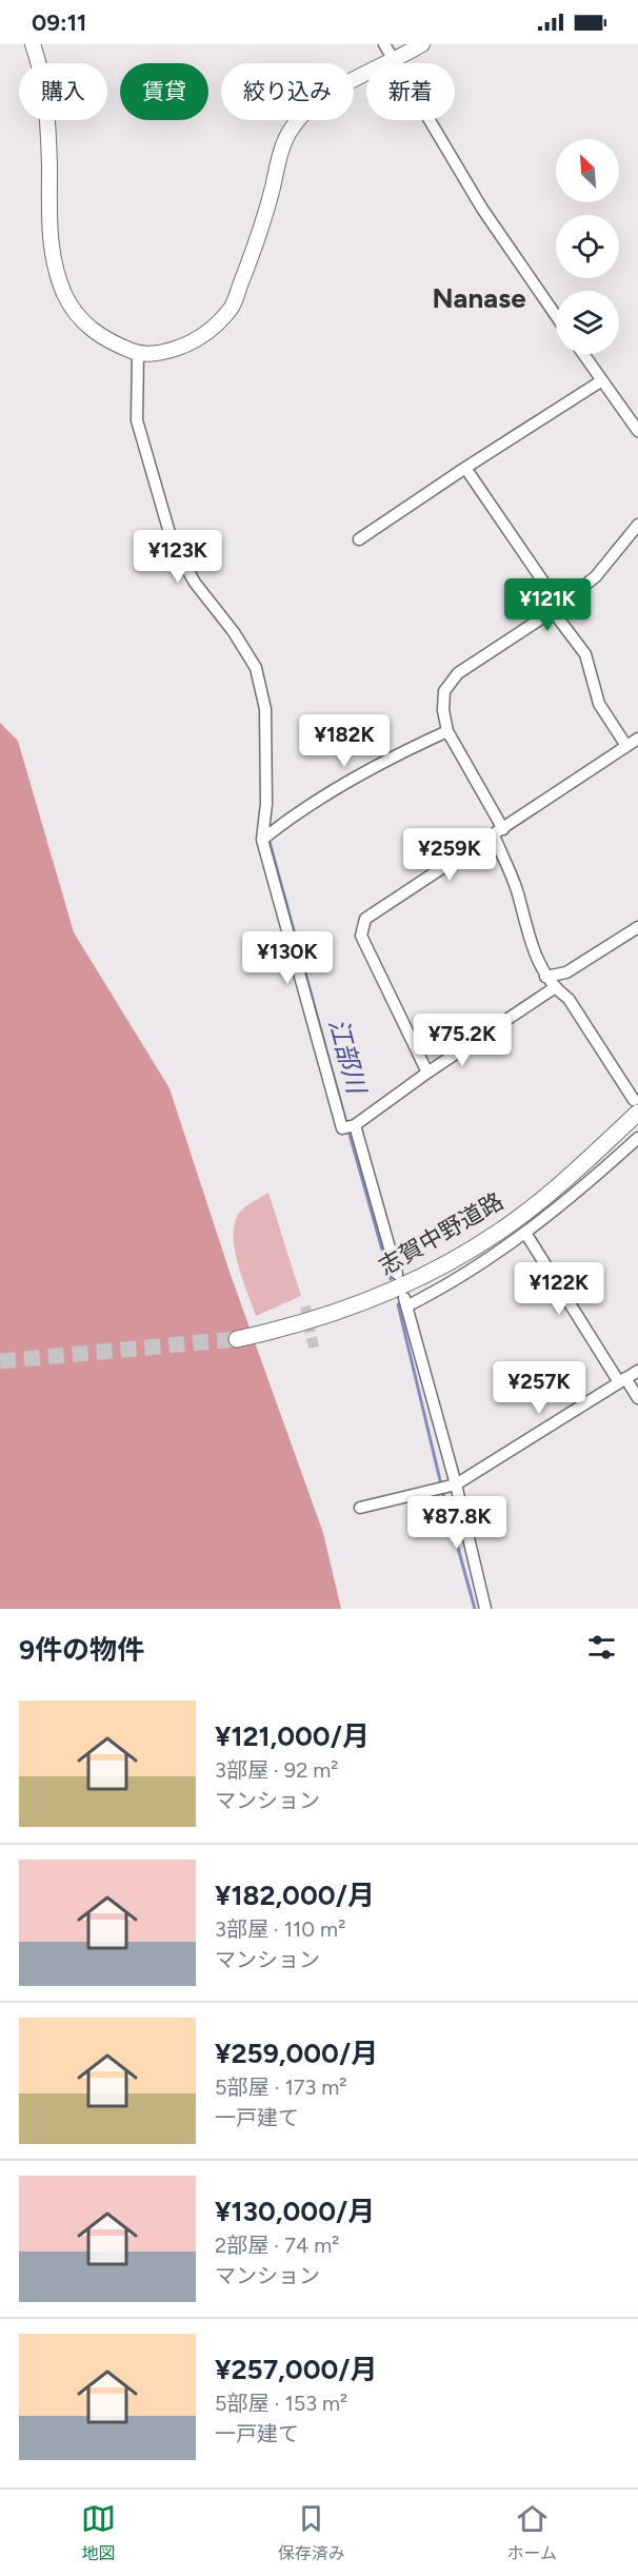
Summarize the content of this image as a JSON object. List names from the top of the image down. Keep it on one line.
{"streets":{"main road":["志賀中野道路"]},"districts":["Nanase"],"water":["江部川"],"north":"top left","page":{"status":"09:11","chip":["購入","賃貸","絞り込み","新着"],"price":["¥123K","¥121K","¥182K","¥259K","¥130K","¥75.2K","¥122K","¥257K","¥87.8K"],"heading":"9件の物件","list":[{"name":"¥121,000/月","note":"3部屋 · 92 m² · マンション"},{"name":"¥182,000/月","note":"3部屋 · 110 m² · マンション"},{"name":"¥259,000/月","note":"5部屋 · 173 m² · 一戸建て"},{"name":"¥130,000/月","note":"2部屋 · 74 m² · マンション"},{"name":"¥257,000/月","note":"5部屋 · 153 m² · 一戸建て"}],"tabs":["地図","保存済み","ホーム"]}}
